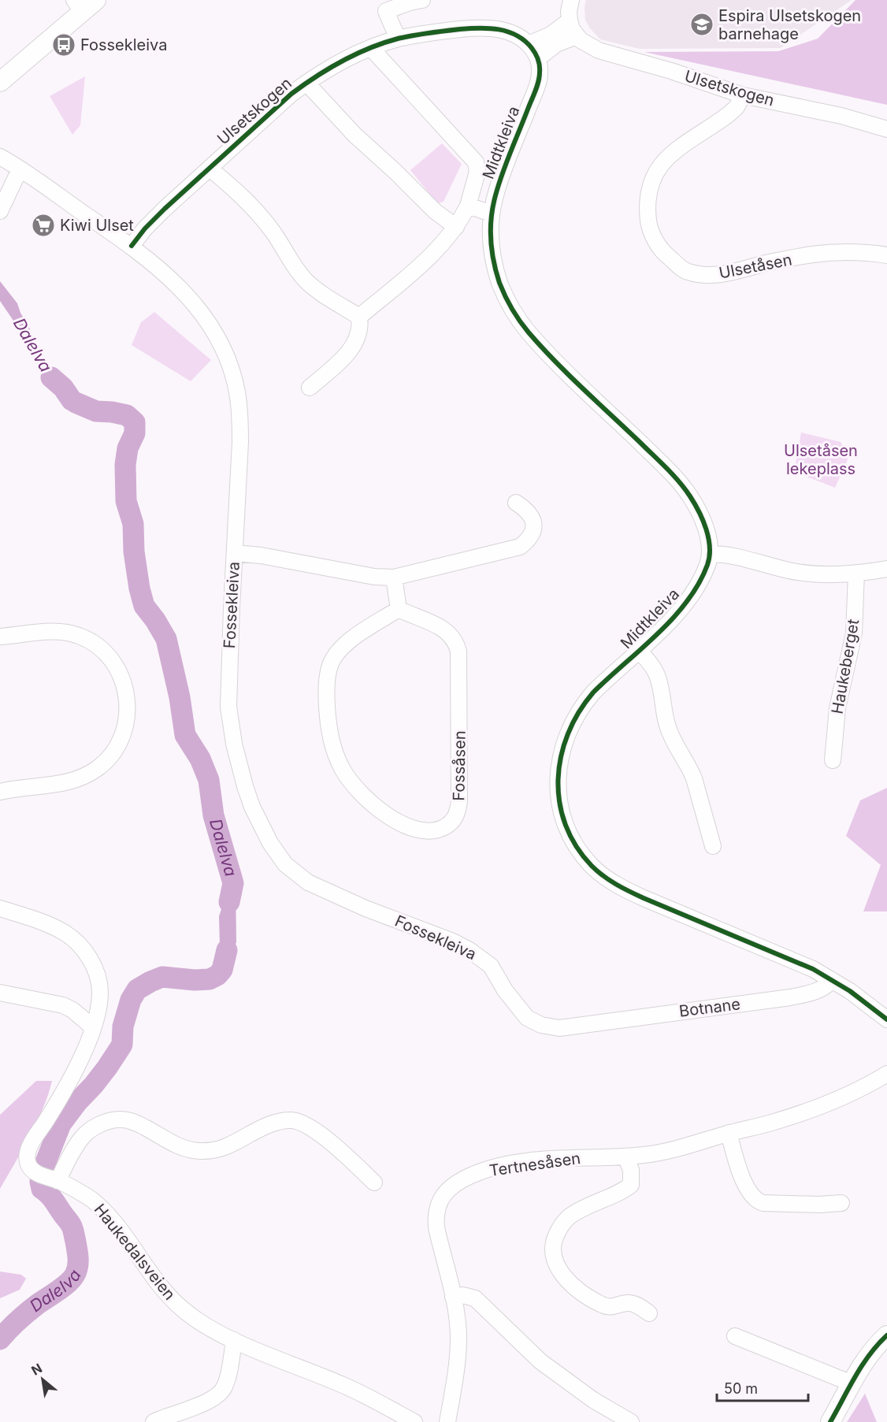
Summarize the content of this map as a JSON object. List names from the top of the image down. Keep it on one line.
{"streets":{"street":["Ulsetskogen","Midtkleiva","Ulsetåsen","Fossekleiva","Haukeberget","Fossåsen","Botnane","Tertnesåsen","Haukedalsveien"]},"crossings":[["Ulsetskogen","Midtkleiva"],["Ulsetskogen","Ulsetåsen"],["Ulsetskogen","Fossekleiva"],["Midtkleiva","Botnane"],["Fossekleiva","Botnane"]],"water":["Dalelva"],"parks":["Ulsetåsen lekeplass"],"places":{"school or university":["Espira Ulsetskogen barnehage"],"bus stop":["Fossekleiva"],"supermarket":["Kiwi Ulset"]},"scale_bar":"50 m","north":"top left"}
